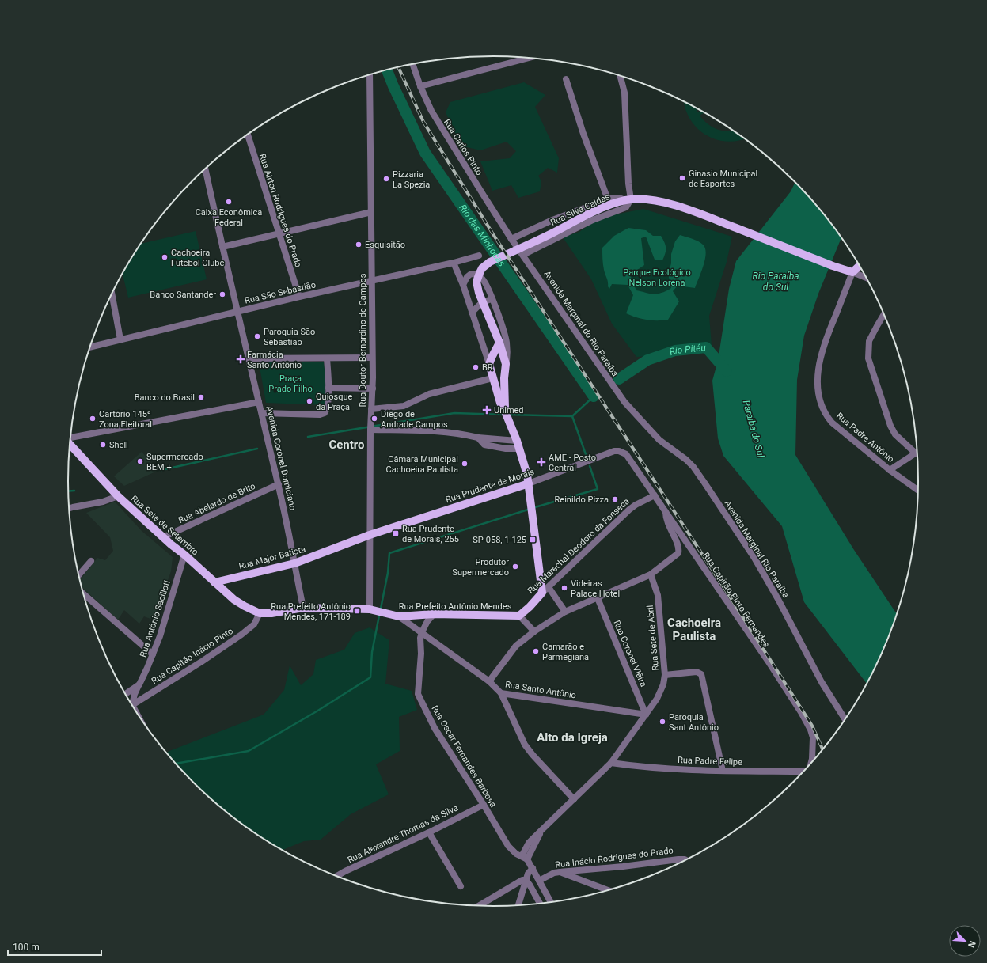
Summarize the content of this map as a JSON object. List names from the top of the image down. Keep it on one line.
{"streets":{"main road":["Rua Silva Caldas","Rua Prudente de Morais","Rua Sete de Setembro","Rua Marechal Deodoro da Fonseca","Rua Major Batista","Rua Prefeito Antônio Mendes"],"street":["Rua Carlos Pinto","Rua Airton Rodrigues do Prado","Rua São Sebastião","Avenida Marginal do Rio Paraíba","Rua Doutor Bernardino de Campos","Rua Padre Antônio","Avenida Coronel Domiciano","Rua Abelardo de Brito","Avenida Marginal Rio Paraíba","Rua Capitão Pinto Fernandes","Rua Antônio Sacilloti","Rua Sete de Abril","Rua Coronel Viêira","Rua Capitão Inácio Pinto","Rua Santo Antônio","Rua Oscar Fernandes Barbosa","Rua Padre Felipe","Rua Alexandre Thomas da Silva","Rua Inácio Rodrigues do Prado"]},"crossings":[["Rua Carlos Pinto","Avenida Marginal do Rio Paraíba"],["Rua Silva Caldas","Rua Padre Antônio"],["Rua Airton Rodrigues do Prado","Rua São Sebastião"],["Rua São Sebastião","Rua Doutor Bernardino de Campos"],["Rua São Sebastião","Avenida Coronel Domiciano"],["Avenida Marginal do Rio Paraíba","Avenida Marginal Rio Paraíba"],["Rua Doutor Bernardino de Campos","Rua Prudente de Morais"],["Rua Doutor Bernardino de Campos","Rua Major Batista"],["Rua Doutor Bernardino de Campos","Rua Prefeito Antônio Mendes"],["Avenida Coronel Domiciano","Rua Abelardo de Brito"],["Avenida Coronel Domiciano","Rua Major Batista"],["Avenida Coronel Domiciano","Rua Prefeito Antônio Mendes"],["Rua Prudente de Morais","Rua Major Batista"],["Rua Prudente de Morais","Rua Capitão Pinto Fernandes"],["Rua Abelardo de Brito","Rua Sete de Setembro"],["Rua Sete de Setembro","Rua Major Batista"],["Rua Sete de Setembro","Rua Prefeito Antônio Mendes"],["Rua Sete de Setembro","Rua Antônio Sacilloti"],["Rua Sete de Setembro","Rua Capitão Inácio Pinto"],["Rua Marechal Deodoro da Fonseca","Rua Capitão Pinto Fernandes"],["Rua Marechal Deodoro da Fonseca","Rua Prefeito Antônio Mendes"],["Rua Prefeito Antônio Mendes","Rua Capitão Inácio Pinto"],["Rua Prefeito Antônio Mendes","Rua Santo Antônio"],["Rua Prefeito Antônio Mendes","Rua Oscar Fernandes Barbosa"],["Rua Sete de Abril","Rua Coronel Viêira"],["Rua Sete de Abril","Rua Santo Antônio"],["Rua Sete de Abril","Rua Oscar Fernandes Barbosa"],["Rua Sete de Abril","Rua Padre Felipe"],["Rua Coronel Viêira","Rua Santo Antônio"],["Rua Santo Antônio","Rua Oscar Fernandes Barbosa"],["Rua Oscar Fernandes Barbosa","Rua Alexandre Thomas da Silva"]],"districts":["Centro","Cachoeira Paulista","Alto da Igreja"],"water":["Rio das Minhocas","Rio Paraíba do Sul","Rio Pitéu","Paraiba do Sul"],"parks":["Parque Ecológico Nelson Lorena","Praça Prado Filho"],"places":{"other":["Ginasio Municipal de Esportes","Pizzaria La Spezia","Caixa Econômica Federal","Esquisitão","Cachoeira Futebol Clube","Banco Santander","Paroquia São Sebastião","BR","Banco do Brasil","Quiosque da Praça","Cartório 145ª Zona Eleitoral","Diêgo de Andrade Campos","Shell","Supermercado BEM +","Câmara Municipal Cachoeira Paulista","Reinildo Pizza","Produtor Supermercado","Videiras Palace Hotel","Camarão e Parmegiana","Paroquia Sant Antônio"],"health":["Farmácia Santo Antônio","Unimed","AME - Posto Central"],"transit":["Rua Prudente de Morais, 255","SP-058, 1-125","Rua Prefeito Antônio Mendes, 171-189"]},"scale_bar":"100 m","north":"bottom right"}
